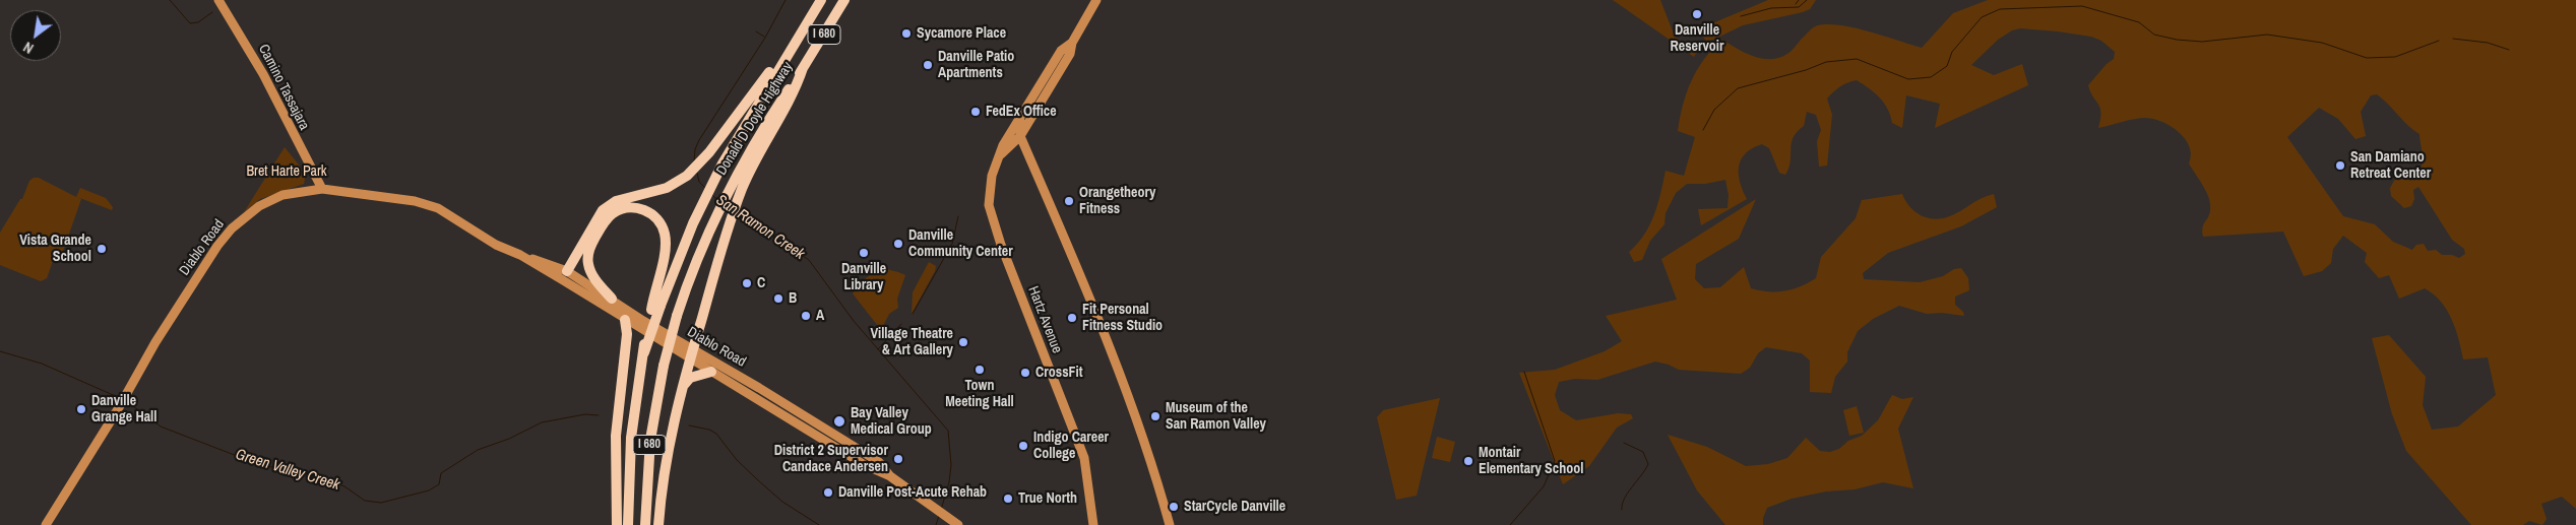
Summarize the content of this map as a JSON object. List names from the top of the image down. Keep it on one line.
{"streets":{"highway":["I 680","Donald D Doyle Highway"],"street":["Camino Tassajara","Diablo Road","Hartz Avenue"]},"crossings":[["Camino Tassajara","Diablo Road"]],"water":["San Ramon Creek","Green Valley Creek"],"parks":["Bret Harte Park"],"places":["Danville Reservoir","Sycamore Place","Danville Patio Apartments","FedEx Office","San Damiano Retreat Center","Orangetheory Fitness","Danville Community Center","Vista Grande School","Danville Library","C","B","A","Fit Personal Fitness Studio","Village Theatre & Art Gallery","Town Meeting Hall","CrossFit","Danville Grange Hall","Museum of the San Ramon Valley","Bay Valley Medical Group","Indigo Career College","District 2 Supervisor Candace Andersen","Montair Elementary School","Danville Post-Acute Rehab","True North","StarCycle Danville"],"north":"bottom left"}
